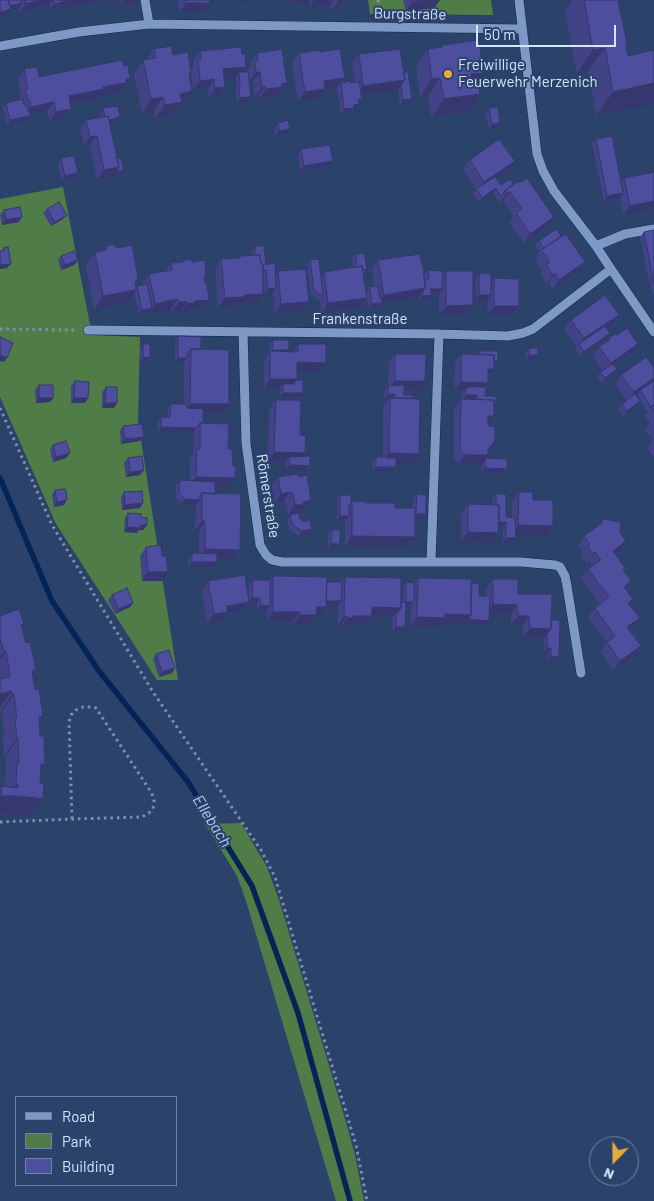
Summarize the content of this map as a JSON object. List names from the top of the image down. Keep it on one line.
{"streets":{"street":["Burgstraße","Frankenstraße","Römerstraße"]},"crossings":[["Frankenstraße","Römerstraße"]],"water":["Ellebach"],"places":["Freiwillige Feuerwehr Merzenich"],"legend":["Road","Park","Building"],"scale_bar":"50 m","north":"bottom"}
